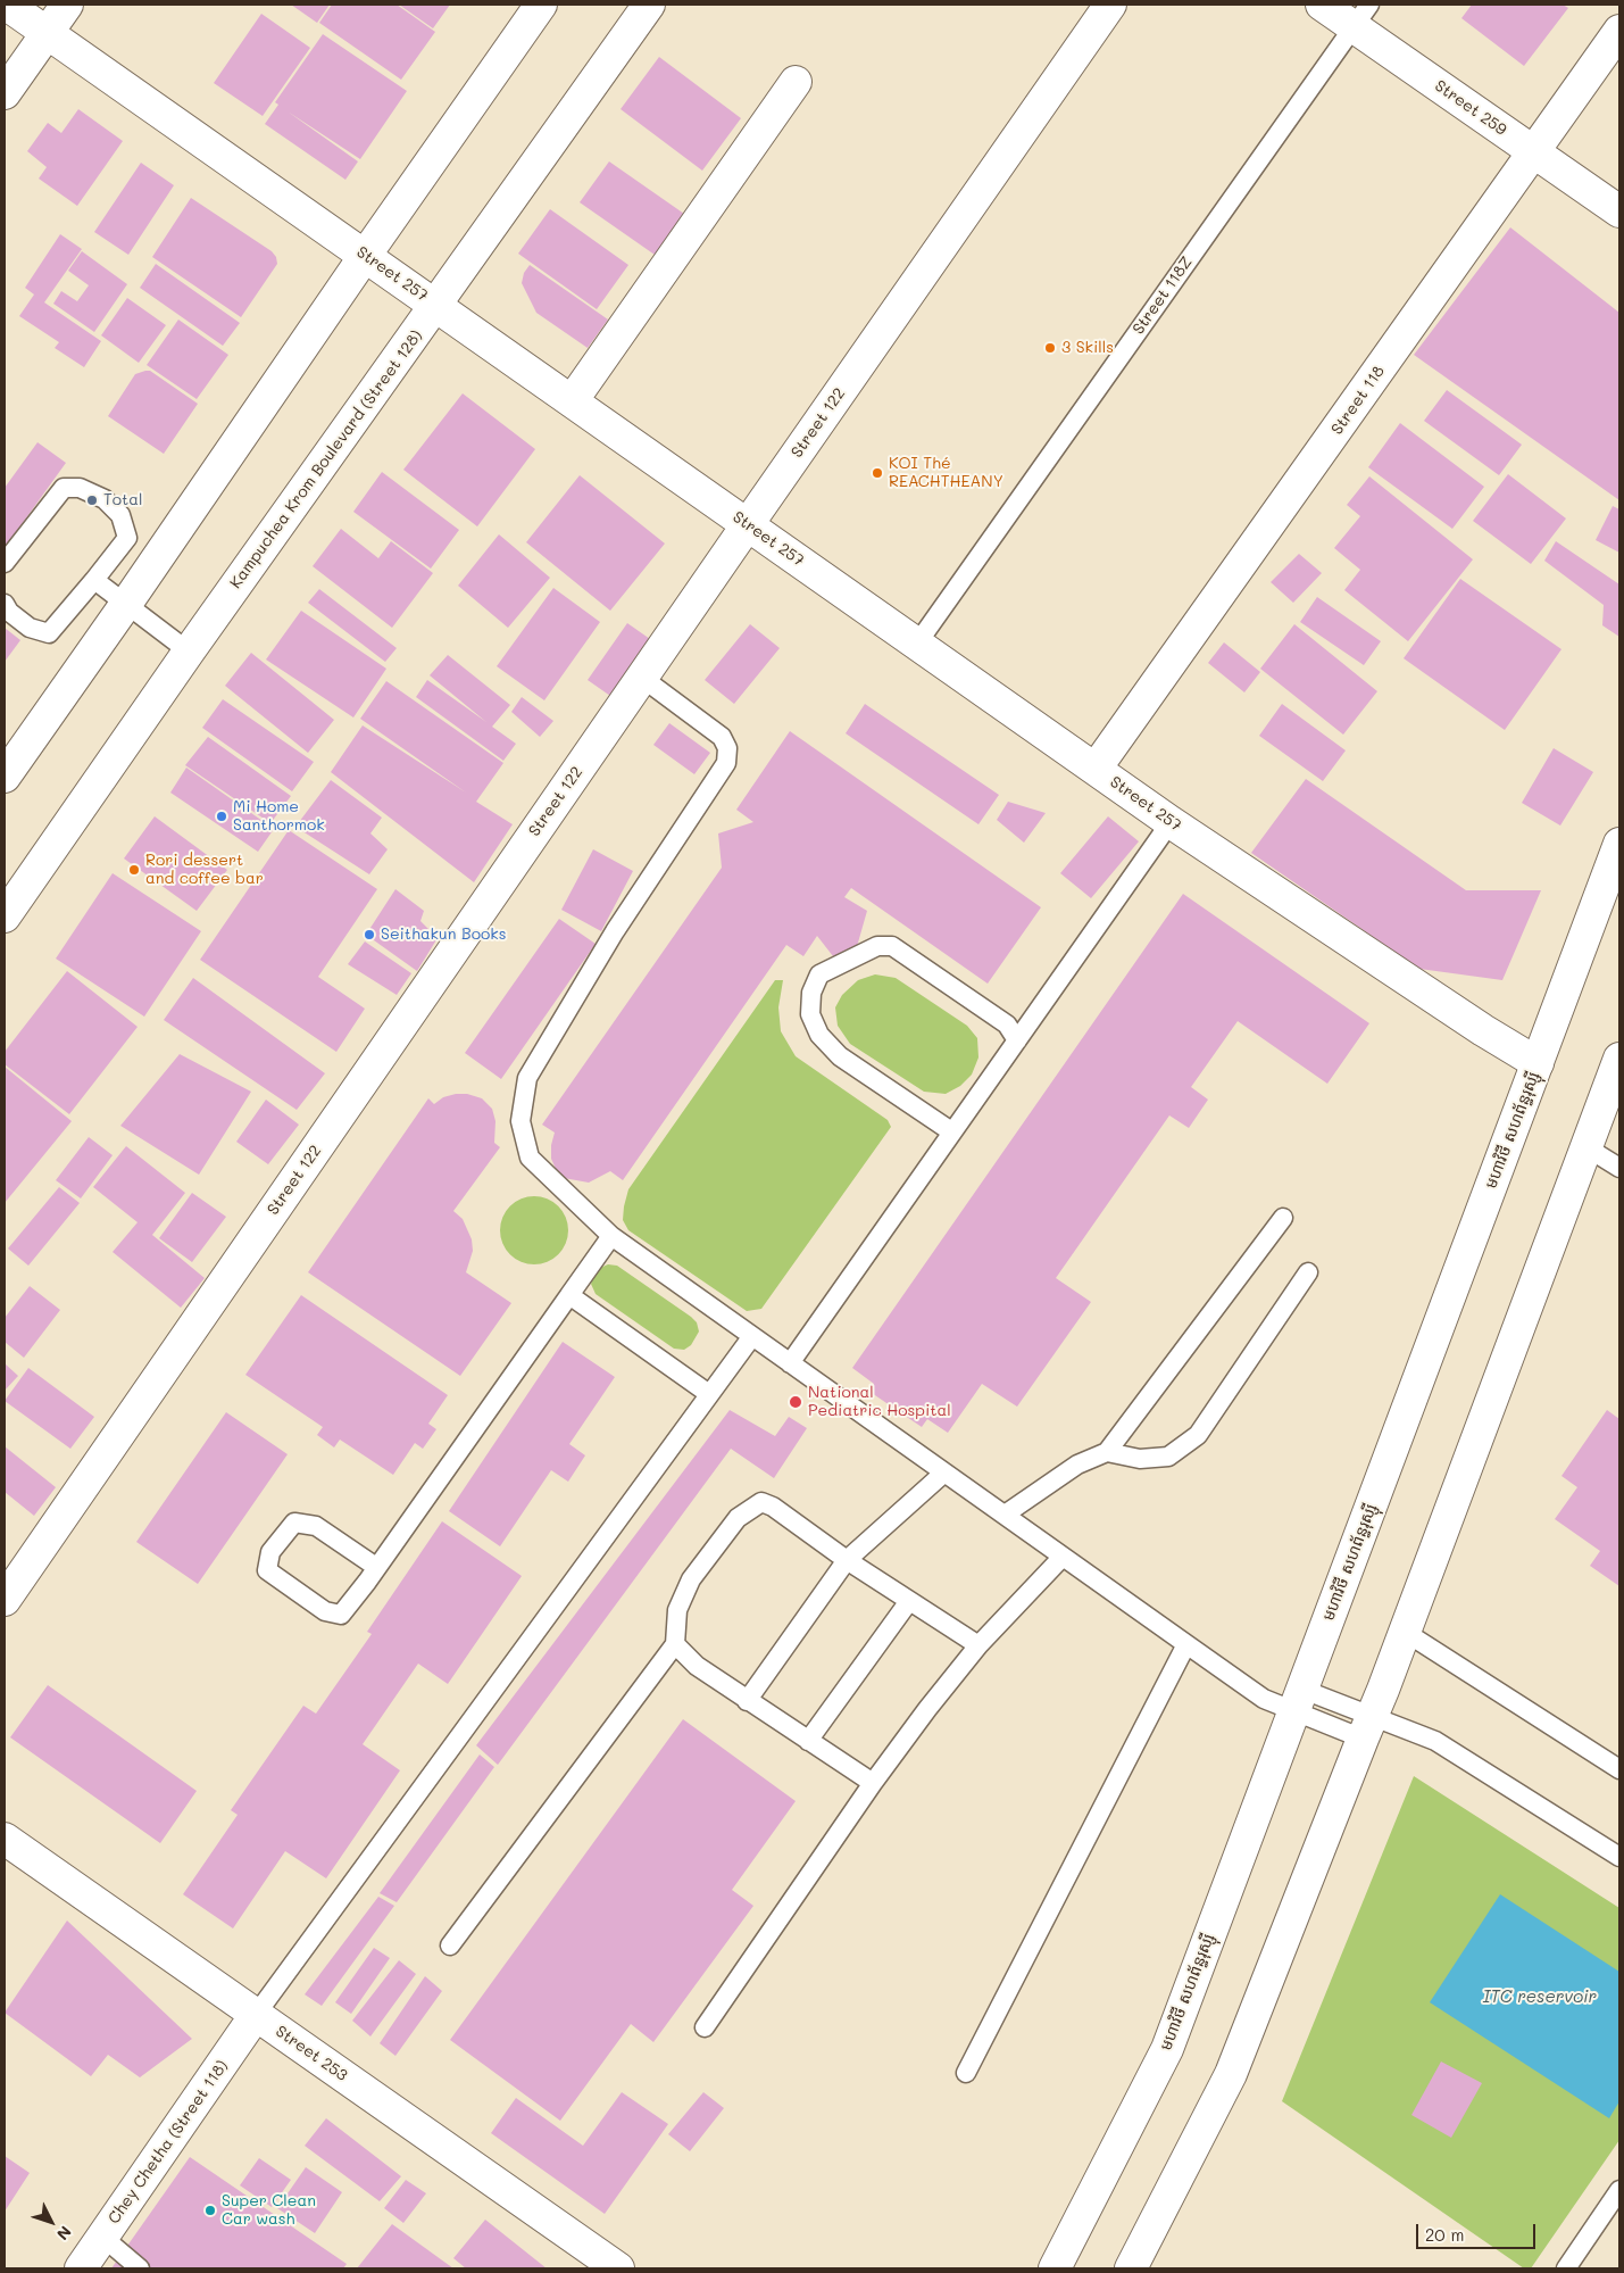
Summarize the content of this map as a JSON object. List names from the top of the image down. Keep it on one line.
{"streets":{"main road":["Street 259","Street 257","Street 118","Street 122","Kampuchea Krom Boulevard (Street 128)","មហាវិថី សហព័ន្ធរុស្ស៊ី","Street 253","Chey Chetha (Street 118)"],"lane":["Street 118Z"]},"crossings":[["Street 259","Street 118Z"],["Street 259","Street 118"],["Street 257","Street 118Z"],["Street 257","Street 118"],["Street 257","Street 122"],["Street 257","Kampuchea Krom Boulevard (Street 128)"],["Street 257","មហាវិថី សហព័ន្ធរុស្ស៊ី"],["Street 253","Chey Chetha (Street 118)"]],"water":["ITC reservoir"],"places":["3 Skills","KOI Thé REACHTHEANY","Total","Mi Home Santhormok","Rori dessert and coffee bar","Seithakun Books","National Pediatric Hospital","Super Clean Car wash"],"scale_bar":"20 m","north":"bottom right"}
